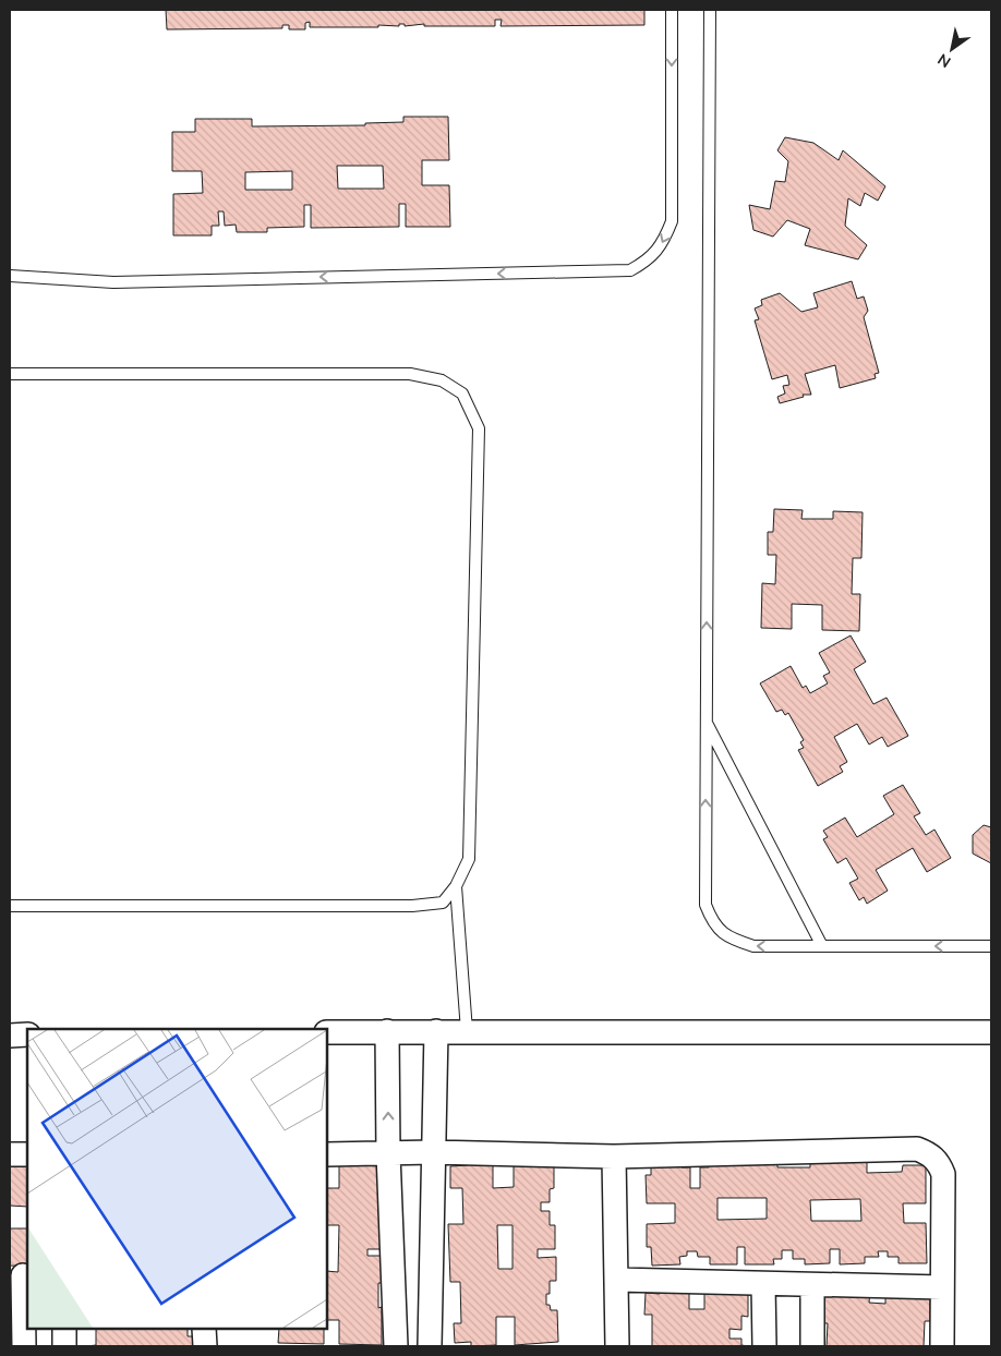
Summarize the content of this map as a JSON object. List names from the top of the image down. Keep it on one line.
{"north":"bottom left"}
